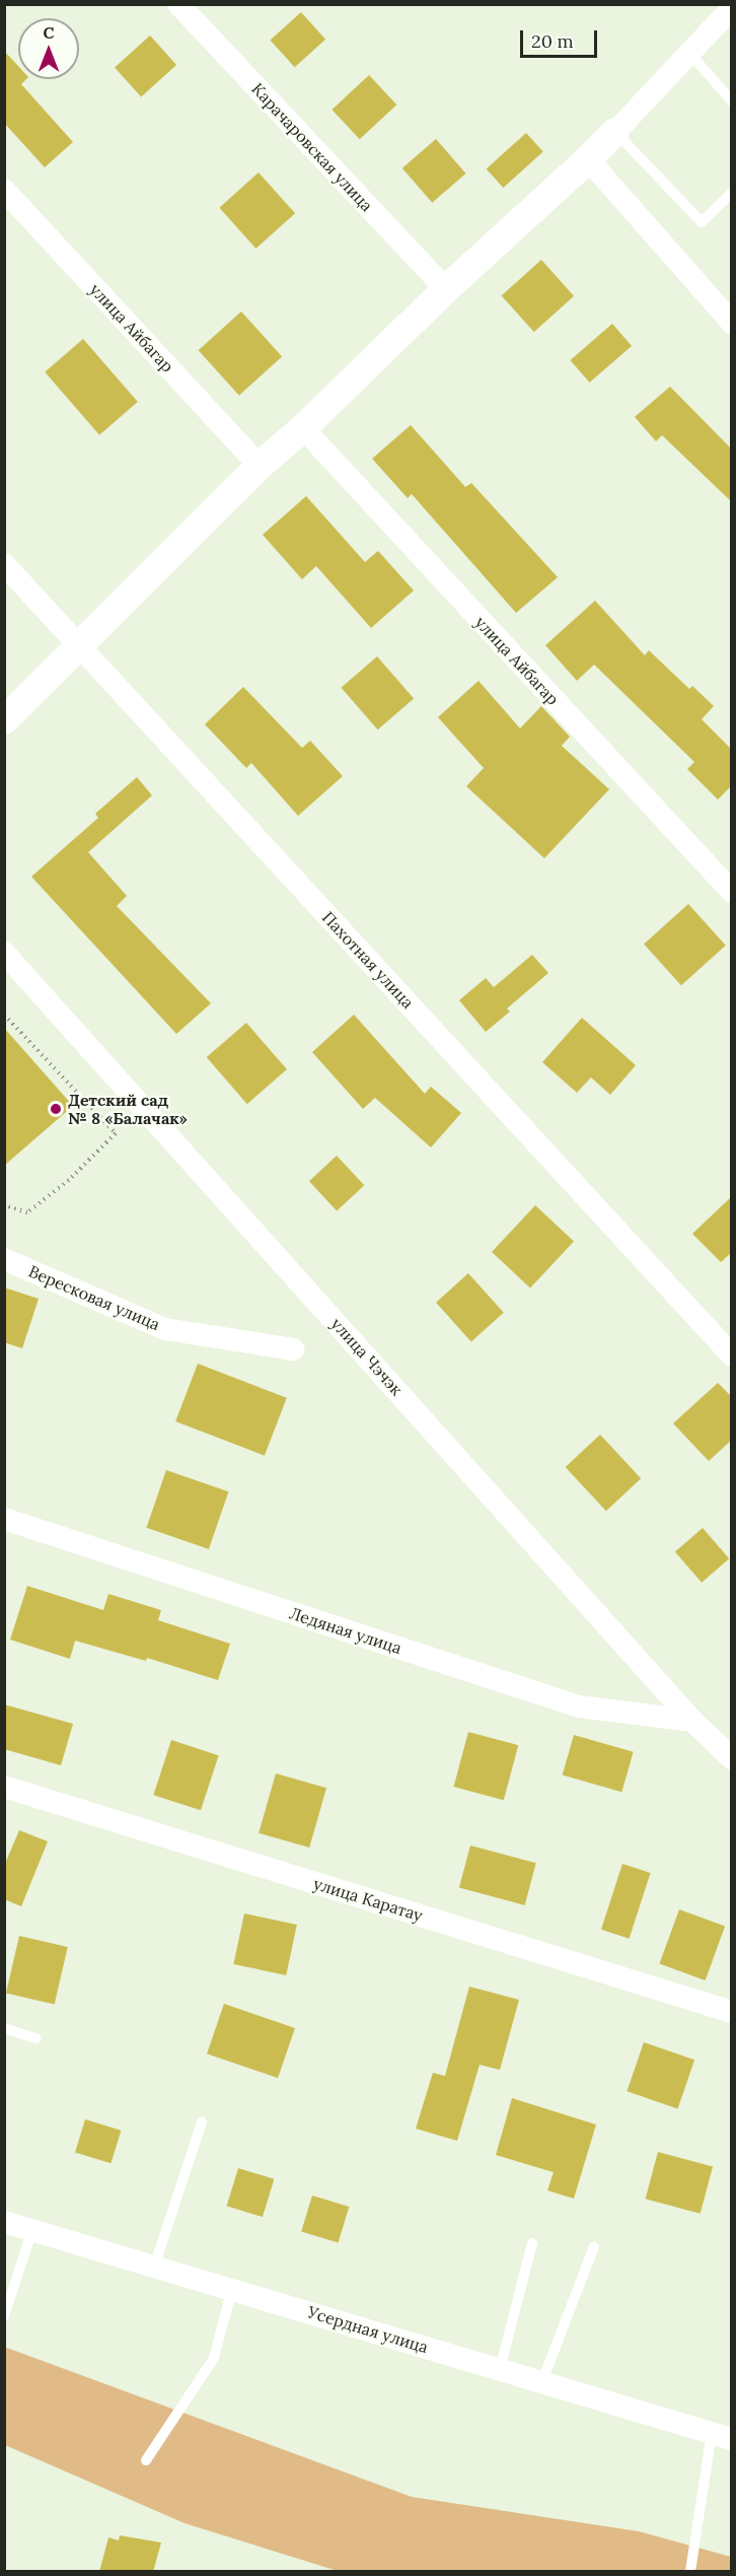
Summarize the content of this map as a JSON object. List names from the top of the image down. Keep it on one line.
{"streets":{"street":["Карачаровская улица","улица Айбагар","Пахотная улица","Вересковая улица","улица Чэчэк","Ледяная улица","улица Каратау","Усердная улица"]},"crossings":[["улица Чэчэк","Ледяная улица"]],"places":["Детский сад № 8 «Балачак»"],"scale_bar":"20 m","north":"top"}
